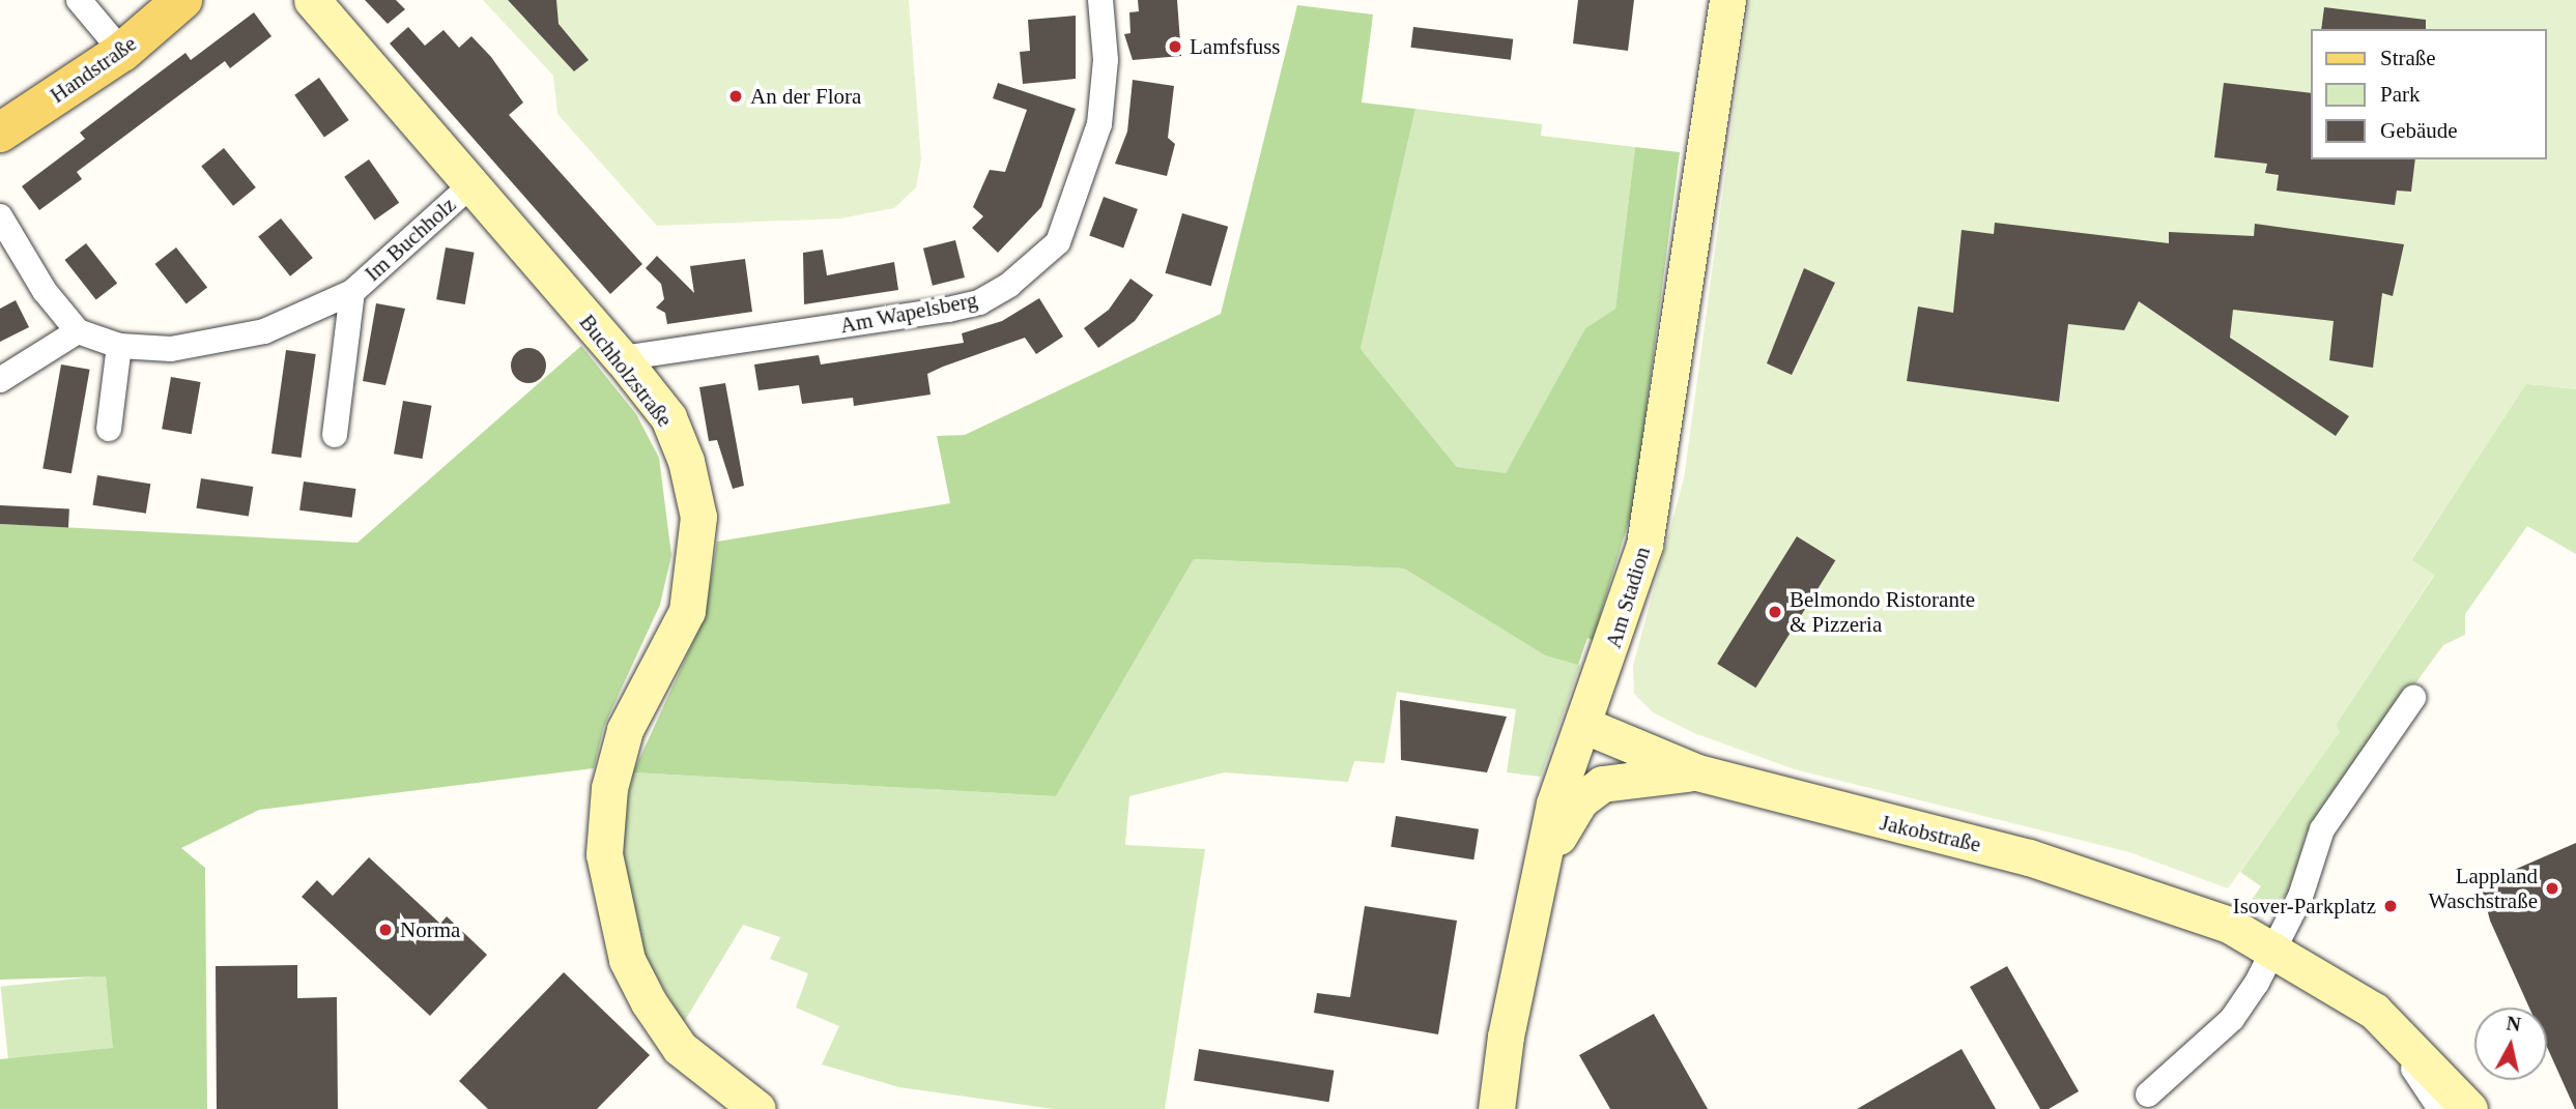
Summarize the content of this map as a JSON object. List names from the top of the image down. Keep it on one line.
{"streets":{"main road":["Handstraße"],"street":["Im Buchholz","Am Wapelsberg","Buchholzstraße","Am Stadion","Jakobstraße"]},"crossings":[["Im Buchholz","Buchholzstraße"],["Am Wapelsberg","Buchholzstraße"],["Am Stadion","Jakobstraße"]],"places":["Lamfsfuss","An der Flora","Belmondo Ristorante & Pizzeria","Lappland Waschstraße","Isover-Parkplatz","Norma"],"legend":["Straße","Park","Gebäude"],"north":"top"}
